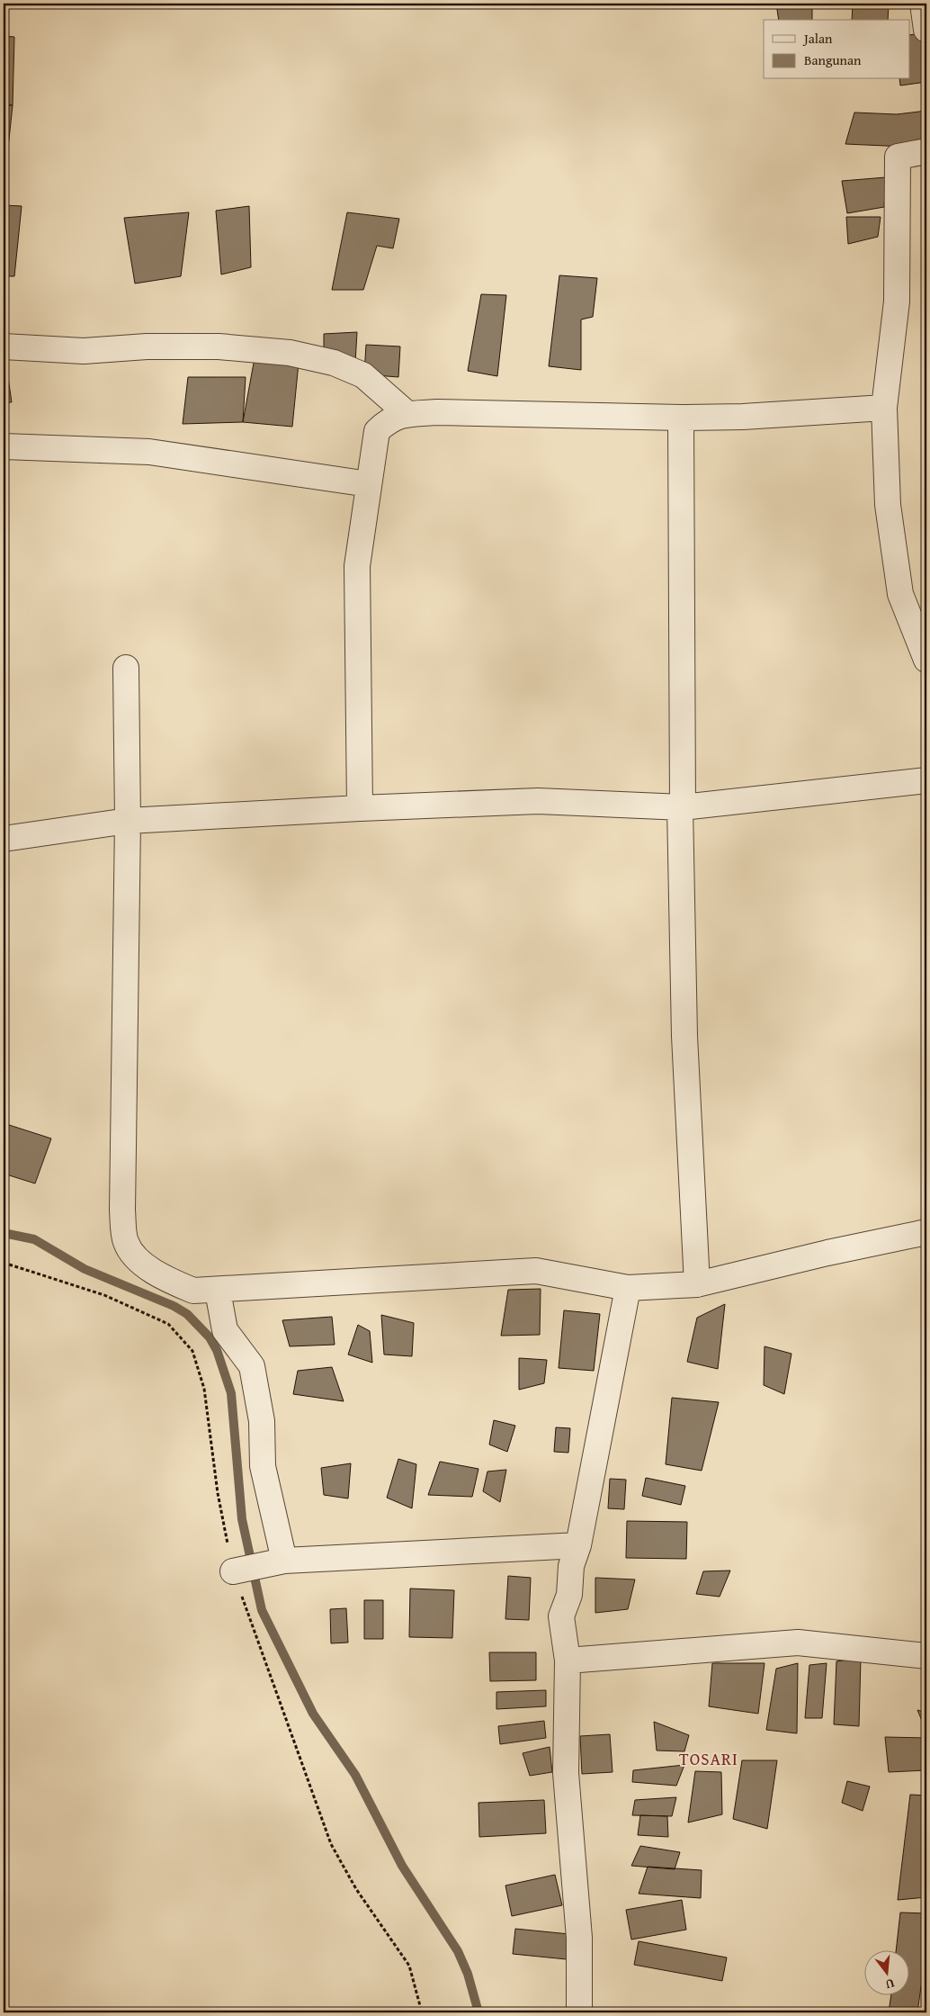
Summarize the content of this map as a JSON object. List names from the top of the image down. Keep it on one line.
{"districts":["TOSARI"],"legend":["Jalan","Bangunan"],"north":"bottom"}
